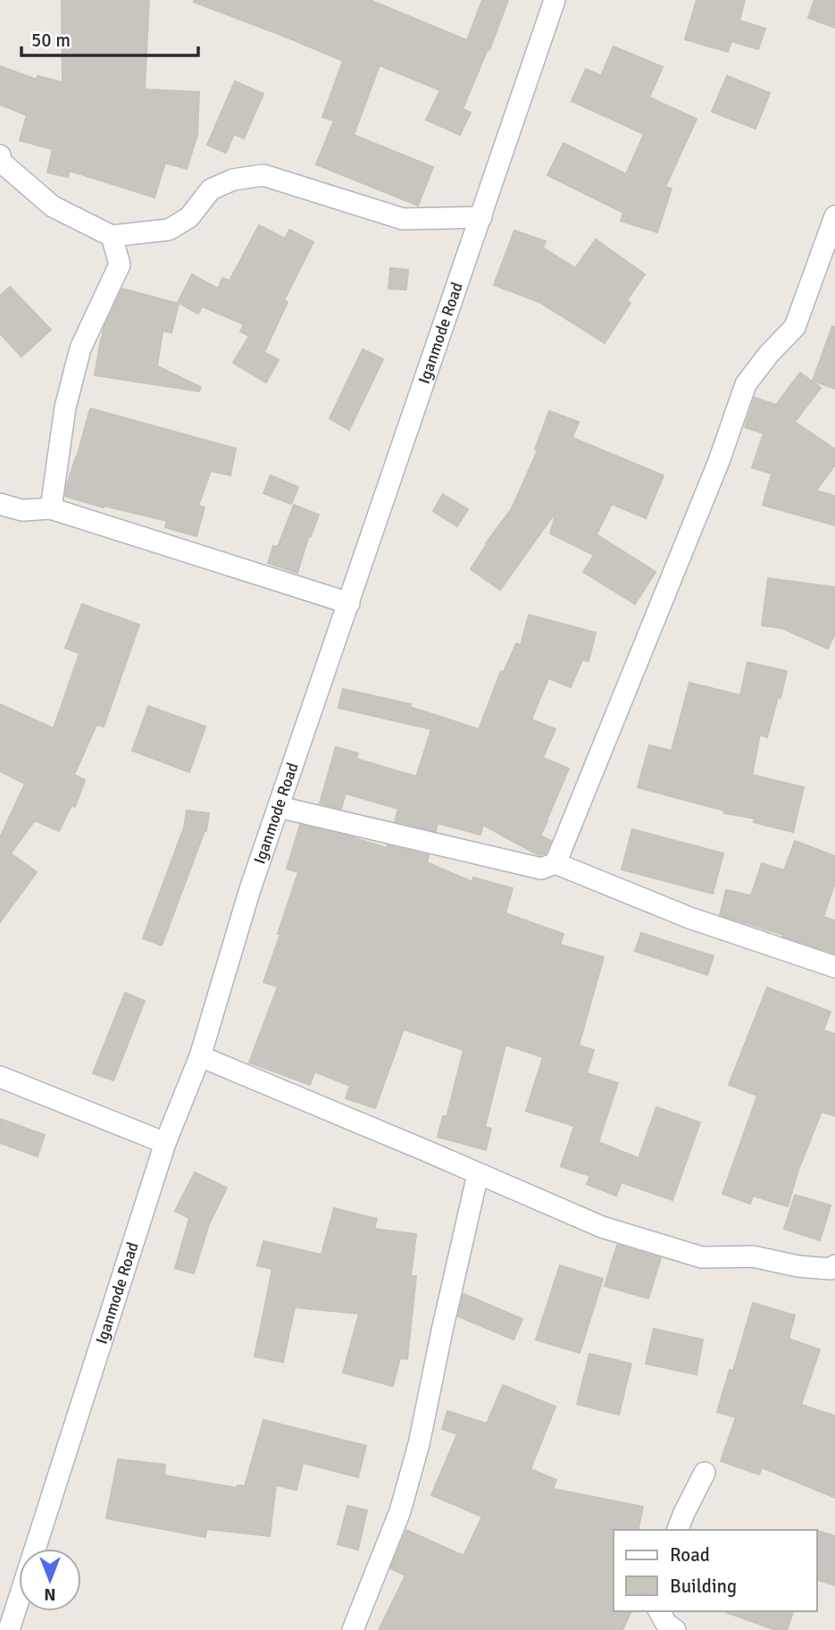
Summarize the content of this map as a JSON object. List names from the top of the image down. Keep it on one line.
{"streets":{"street":["Iganmode Road"]},"legend":["Road","Building"],"scale_bar":"50 m","north":"bottom"}
